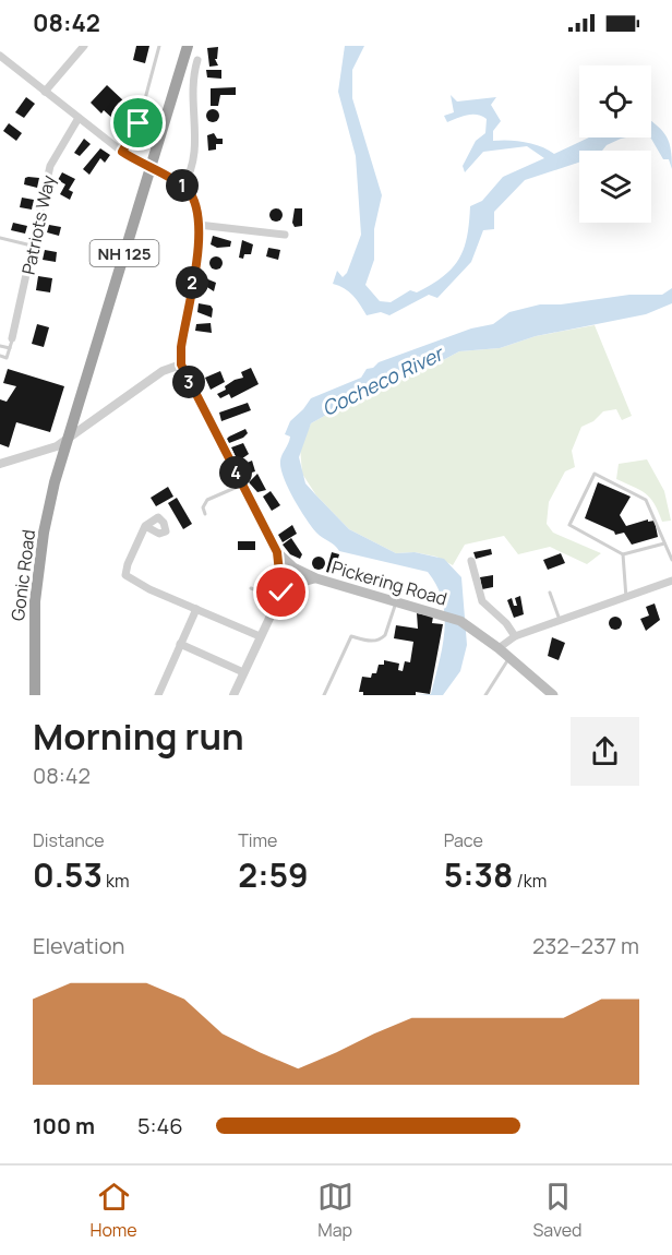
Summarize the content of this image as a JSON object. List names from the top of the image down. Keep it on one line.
{"streets":{"highway":["NH 125","Gonic Road"],"main road":["Pickering Road"],"street":["Patriots Way"]},"crossings":[["NH 125","Gonic Road"]],"water":["Cocheco River"],"page":{"status":"08:42","pins":["1","2","3","4"],"heading":["Morning run","08:42"],"stats":[["Distance","0.53 km"],["Time","2:59"],["Pace","5:38 /km"]],"chart":["Elevation","232–237 m"],"list":[{"name":"100 m","note":"5:46"}],"tabs":["Home","Map","Saved"]}}
